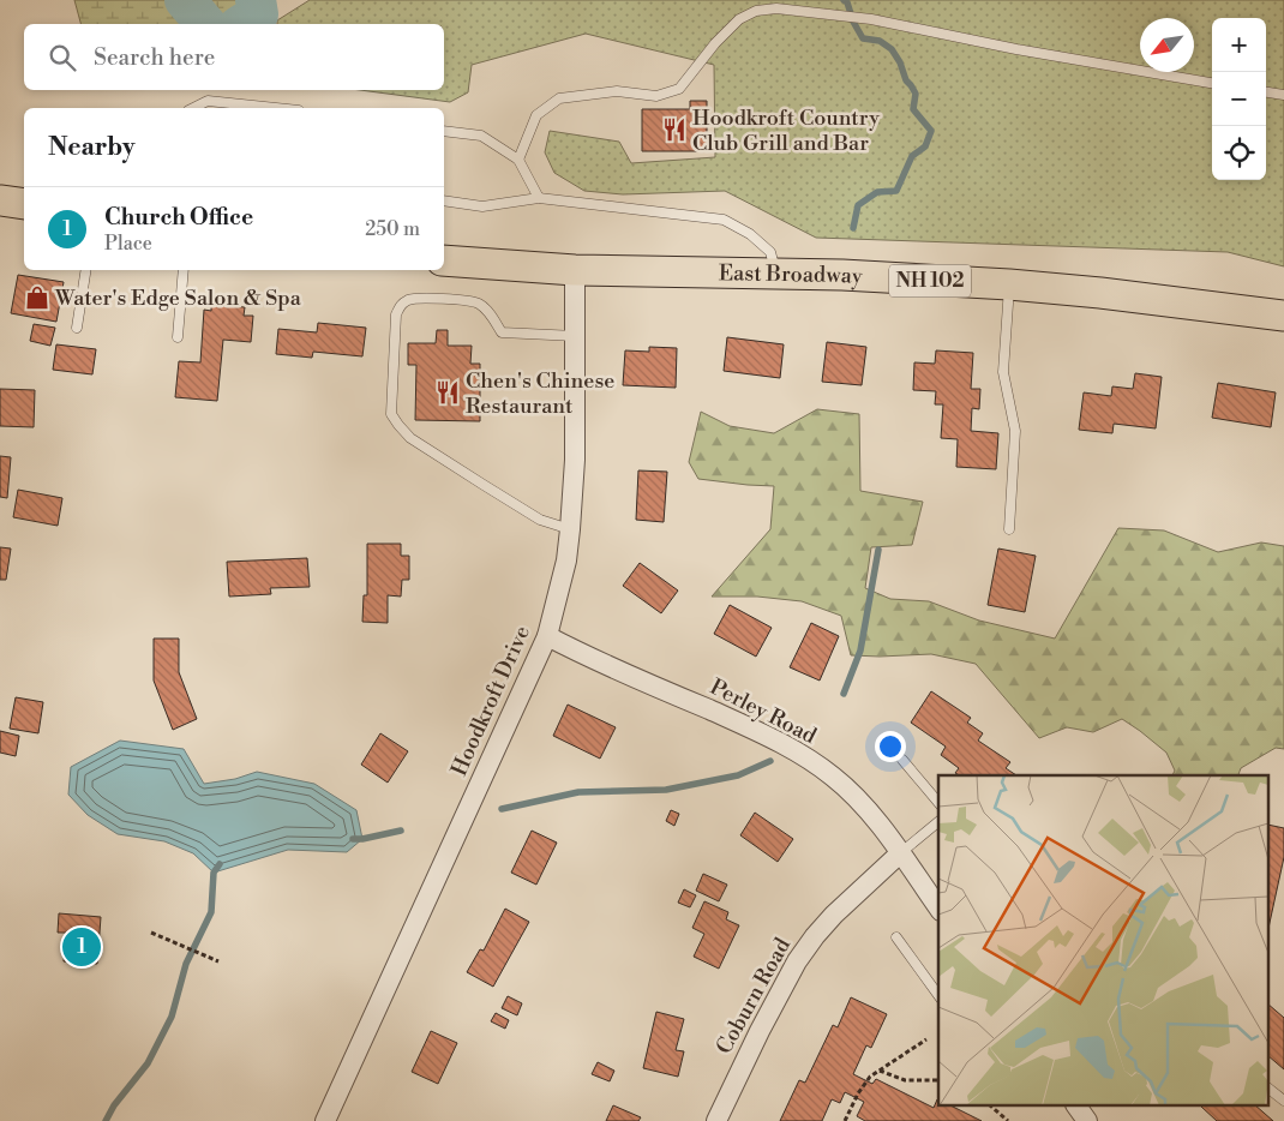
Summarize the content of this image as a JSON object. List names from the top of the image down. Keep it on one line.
{"streets":{"main road":["East Broadway","NH 102"],"street":["Hoodkroft Drive","Perley Road","Coburn Road"]},"crossings":[["East Broadway","Hoodkroft Drive"],["Hoodkroft Drive","Perley Road"],["Perley Road","Coburn Road"]],"places":{"restaurant":["Hoodkroft Country Club Grill and Bar","Chen's Chinese Restaurant"],"shop":["Water's Edge Salon & Spa"]},"north":"bottom left","page":{"map_buttons":["+","−"],"search":"Search here","heading":"Nearby","list":[{"mark":"1","name":"Church Office","note":"Place","value":"250 m"}],"pins":"1"}}
